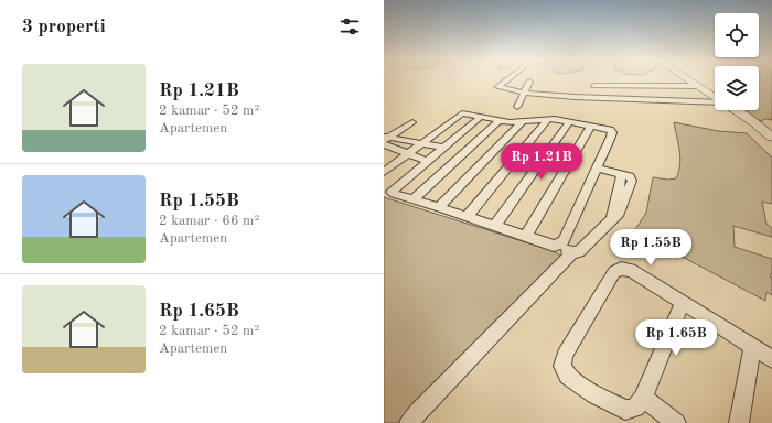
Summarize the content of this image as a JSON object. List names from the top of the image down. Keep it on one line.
{"page":{"heading":"3 properti","list":[{"name":"Rp 1.21B","note":"2 kamar · 52 m² · Apartemen"},{"name":"Rp 1.55B","note":"2 kamar · 66 m² · Apartemen"},{"name":"Rp 1.65B","note":"2 kamar · 52 m² · Apartemen"}],"price":["Rp 1.21B","Rp 1.55B","Rp 1.65B"]}}
